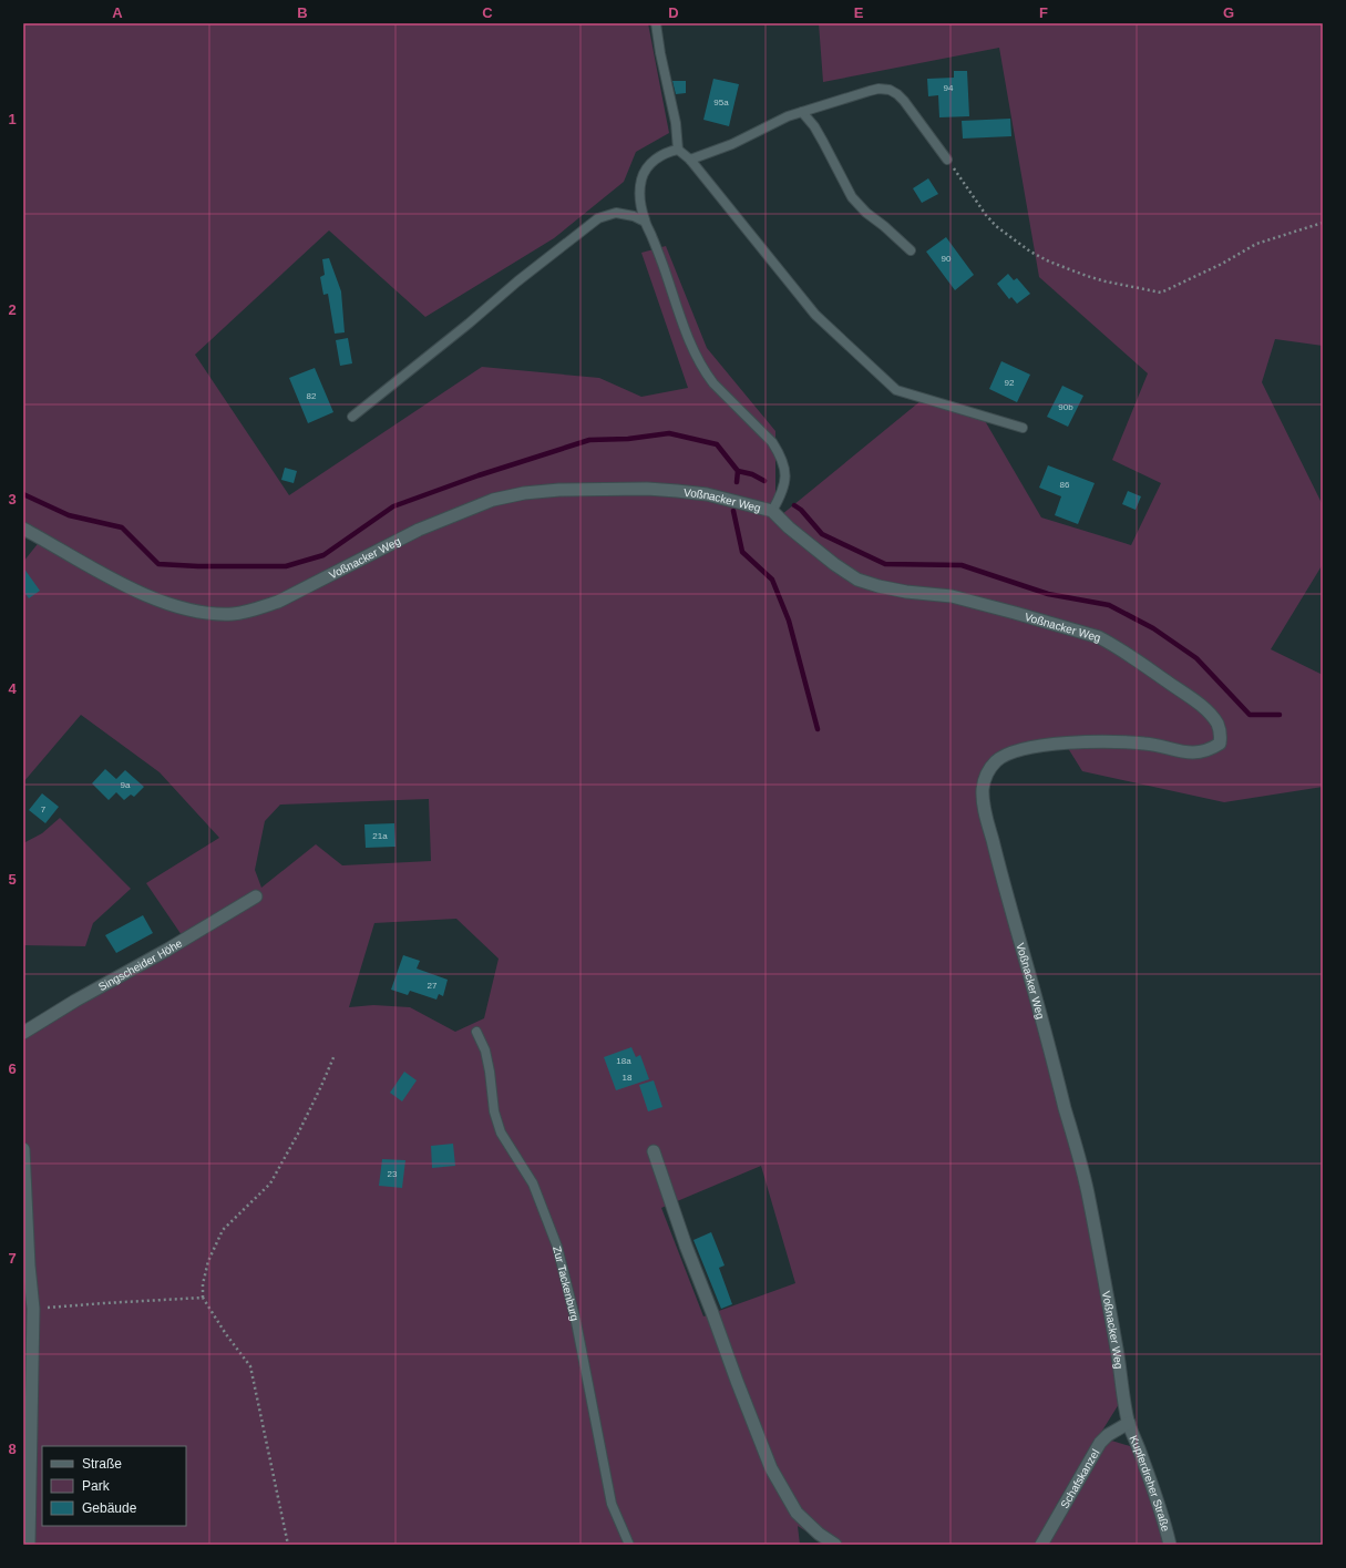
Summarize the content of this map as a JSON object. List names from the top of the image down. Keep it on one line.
{"streets":{"street":["Voßnacker Weg","Singscheider Höhe","Schafskanzel","Kupferdreher Straße"],"lane":["Zur Tackenburg"]},"crossings":[["Voßnacker Weg","Schafskanzel"],["Voßnacker Weg","Kupferdreher Straße"],["Schafskanzel","Kupferdreher Straße"]],"house_numbers":["94","95a","90","92","82","90b","86","9a","7","21a","27","18a","18","23"],"legend":["Straße","Park","Gebäude"],"grid":{"columns":["A","B","C","D","E","F","G"],"rows":["1","2","3","4","5","6","7","8"]}}
